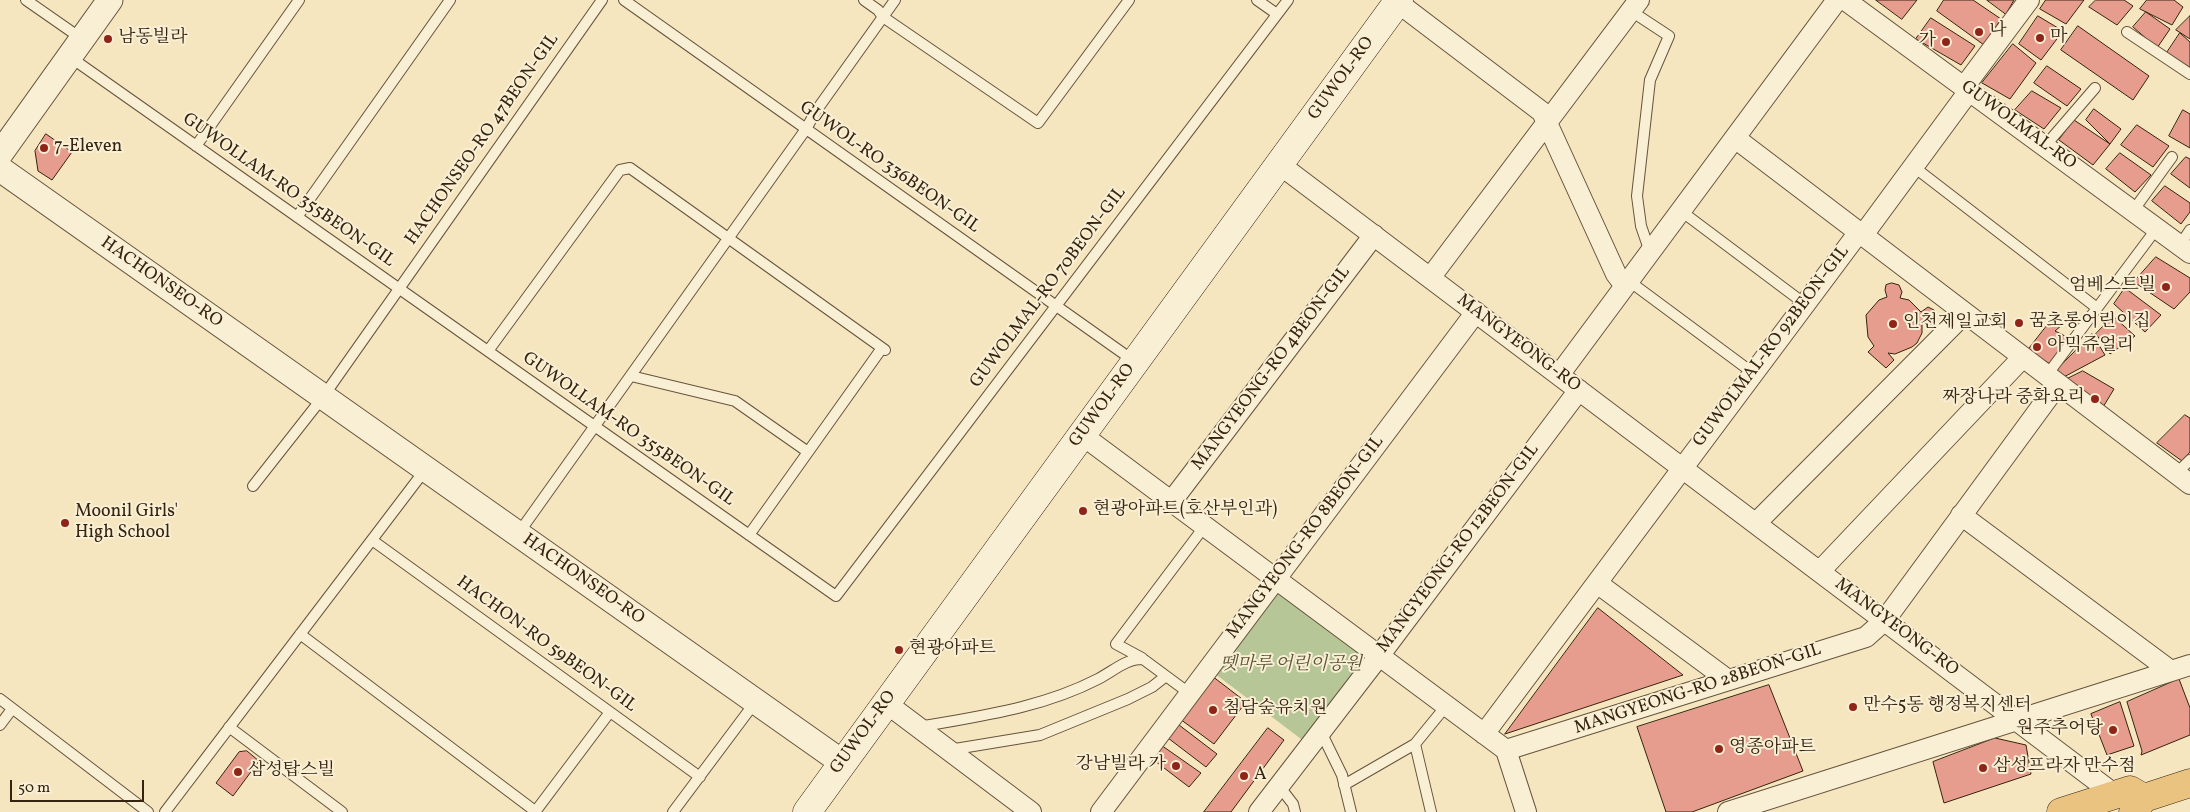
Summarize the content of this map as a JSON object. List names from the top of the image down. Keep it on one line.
{"streets":{"main road":["GUWOL-RO"],"street":["GUWOLMAL-RO","HACHONSEO-RO","MANGYEONG-RO","GUWOLMAL-RO 92BEON-GIL","MANGYEONG-RO 4BEON-GIL","MANGYEONG-RO 8BEON-GIL","MANGYEONG-RO 12BEON-GIL","MANGYEONG-RO 28BEON-GIL"],"lane":["HACHONSEO-RO 47BEON-GIL","GUWOL-RO 336BEON-GIL","GUWOLLAM-RO 355BEON-GIL","GUWOLMAL-RO 70BEON-GIL","HACHON-RO 59BEON-GIL"]},"crossings":[["GUWOL-RO","GUWOL-RO 336BEON-GIL"],["GUWOL-RO","HACHONSEO-RO"],["GUWOL-RO","MANGYEONG-RO"],["GUWOLMAL-RO","GUWOLMAL-RO 92BEON-GIL"],["HACHONSEO-RO 47BEON-GIL","GUWOLLAM-RO 355BEON-GIL"],["HACHONSEO-RO 47BEON-GIL","HACHONSEO-RO"],["GUWOL-RO 336BEON-GIL","GUWOLMAL-RO 70BEON-GIL"],["GUWOLLAM-RO 355BEON-GIL","GUWOLMAL-RO 70BEON-GIL"],["MANGYEONG-RO","GUWOLMAL-RO 92BEON-GIL"],["MANGYEONG-RO","MANGYEONG-RO 4BEON-GIL"],["MANGYEONG-RO","MANGYEONG-RO 8BEON-GIL"],["MANGYEONG-RO","MANGYEONG-RO 12BEON-GIL"],["MANGYEONG-RO","MANGYEONG-RO 28BEON-GIL"],["GUWOLMAL-RO 92BEON-GIL","MANGYEONG-RO 28BEON-GIL"]],"parks":["뗏마루 어린이공원"],"places":["나","마","남동빌라","가","7-Eleven","엄베스트빌","꿈초롱어린이집","인천제일교회","아믹쥬얼리","짜장나라 중화요리","현광아파트(호산부인과)","Moonil Girls' High School","현광아파트","만수5동 행정복지센터","첨담숲유치원","원주추어탕","영종아파트","강남빌라 가","삼성프라자 만수점","삼성탑스빌","A"],"scale_bar":"50 m"}
